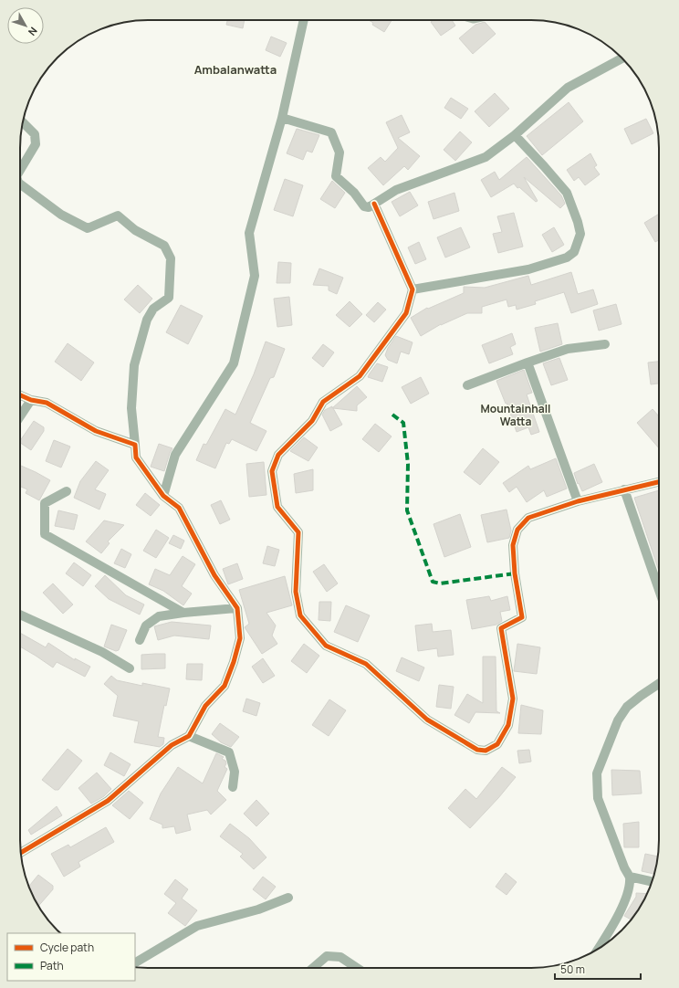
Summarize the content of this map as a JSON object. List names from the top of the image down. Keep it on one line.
{"districts":["Ambalanwatta","Mountainhall Watta"],"legend":["Cycle path","Path"],"scale_bar":"50 m","north":"bottom right"}
